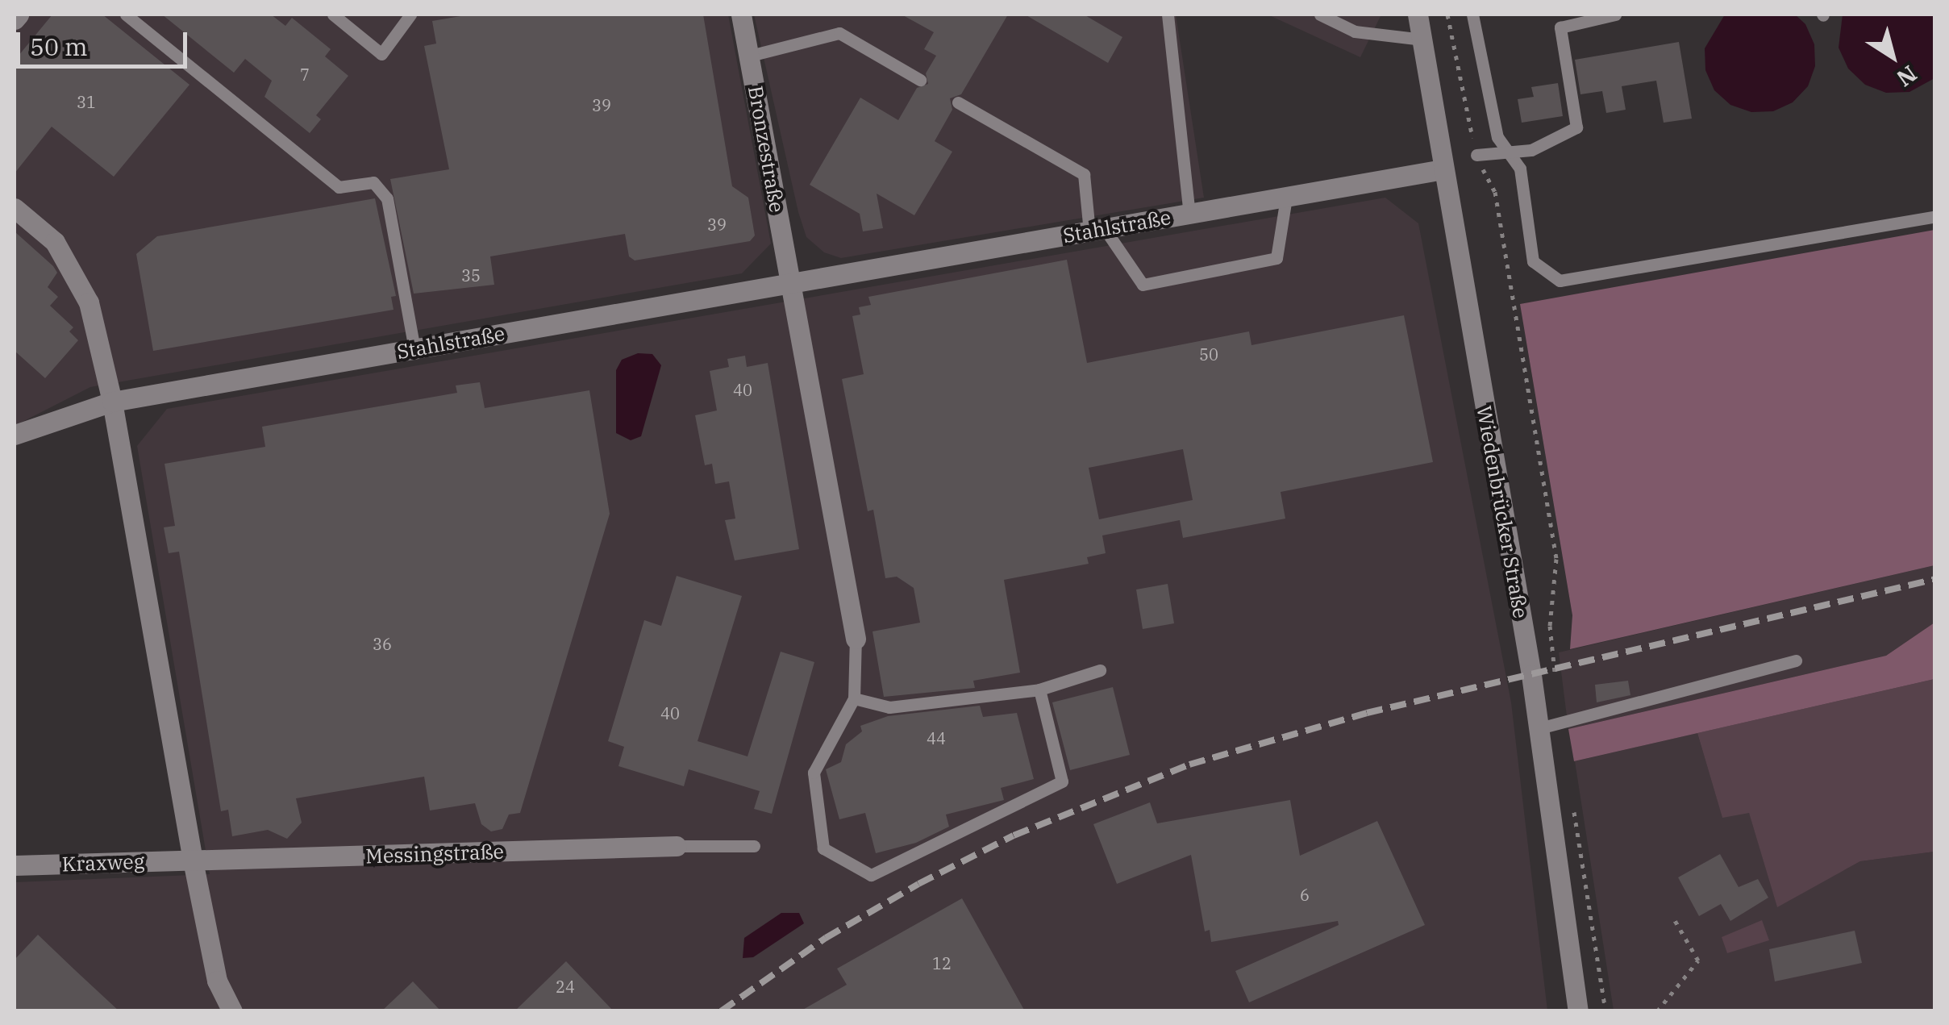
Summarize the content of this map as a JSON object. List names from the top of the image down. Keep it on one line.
{"streets":{"street":["Bronzestraße","Stahlstraße","Wiedenbrücker Straße","Messingstraße","Kraxweg"]},"crossings":[["Bronzestraße","Stahlstraße"],["Stahlstraße","Wiedenbrücker Straße"],["Messingstraße","Kraxweg"]],"house_numbers":["7","31","39","39","35","50","40","36","40","44","6","12","24"],"scale_bar":"50 m","north":"bottom right"}
